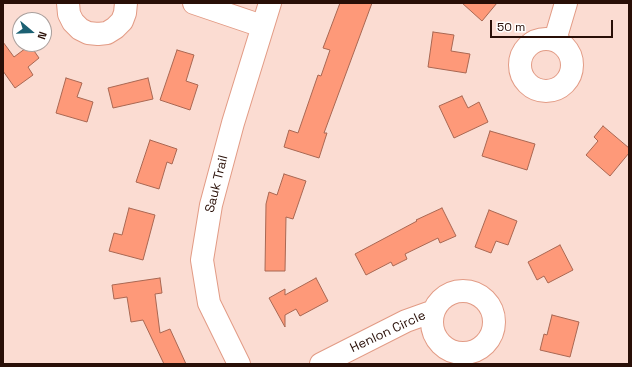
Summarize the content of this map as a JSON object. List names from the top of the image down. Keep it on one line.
{"streets":{"street":["Sauk Trail","Henlon Circle"]},"scale_bar":"50 m","north":"right"}
